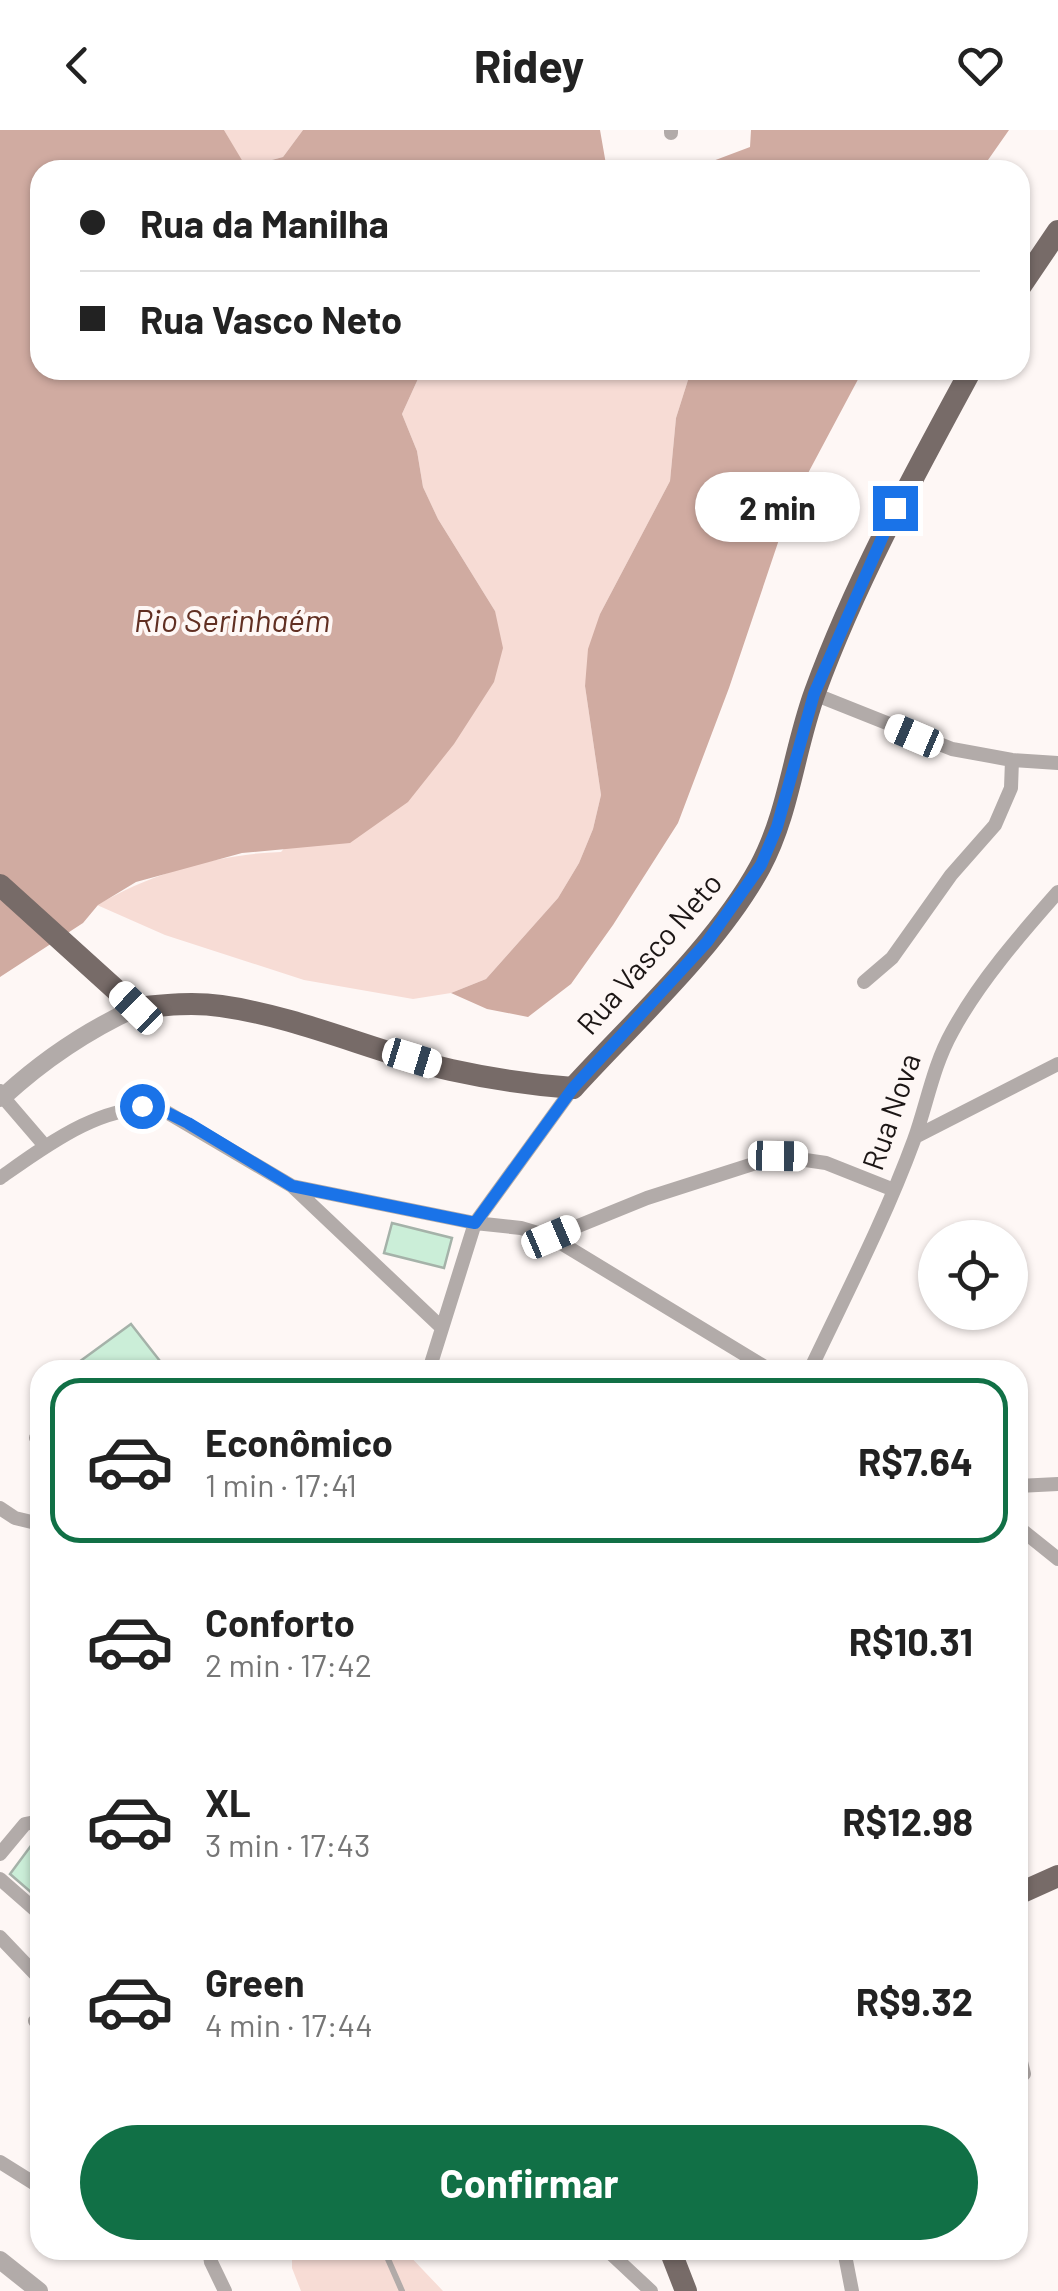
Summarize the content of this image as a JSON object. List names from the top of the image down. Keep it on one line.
{"streets":{"main road":["Rua Vasco Neto"],"street":["Rua Nova"]},"water":["Rio Serinhaém"],"page":{"header":"Ridey","banner":["Rua da Manilha","Rua Vasco Neto"],"bubble":"2 min","list":[{"name":"Econômico","note":"1 min · 17:41","value":"R$7.64"},{"name":"Conforto","note":"2 min · 17:42","value":"R$10.31"},{"name":"XL","note":"3 min · 17:43","value":"R$12.98"},{"name":"Green","note":"4 min · 17:44","value":"R$9.32"}],"buttons":"Confirmar"}}
